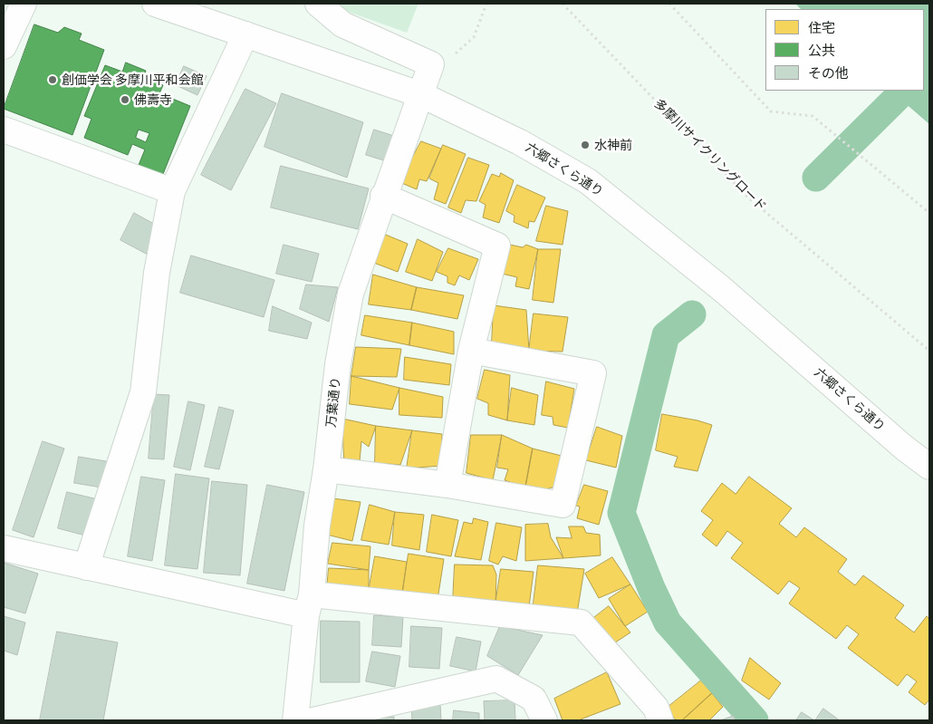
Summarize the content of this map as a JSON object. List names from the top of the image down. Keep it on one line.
{"streets":{"street":["六郷さくら通り","万葉通り"],"path":["多摩川サイクリングロード"]},"crossings":[["六郷さくら通り","万葉通り"]],"places":["創価学会 多摩川平和会館","佛壽寺","水神前"],"legend":["住宅","公共","その他"]}
